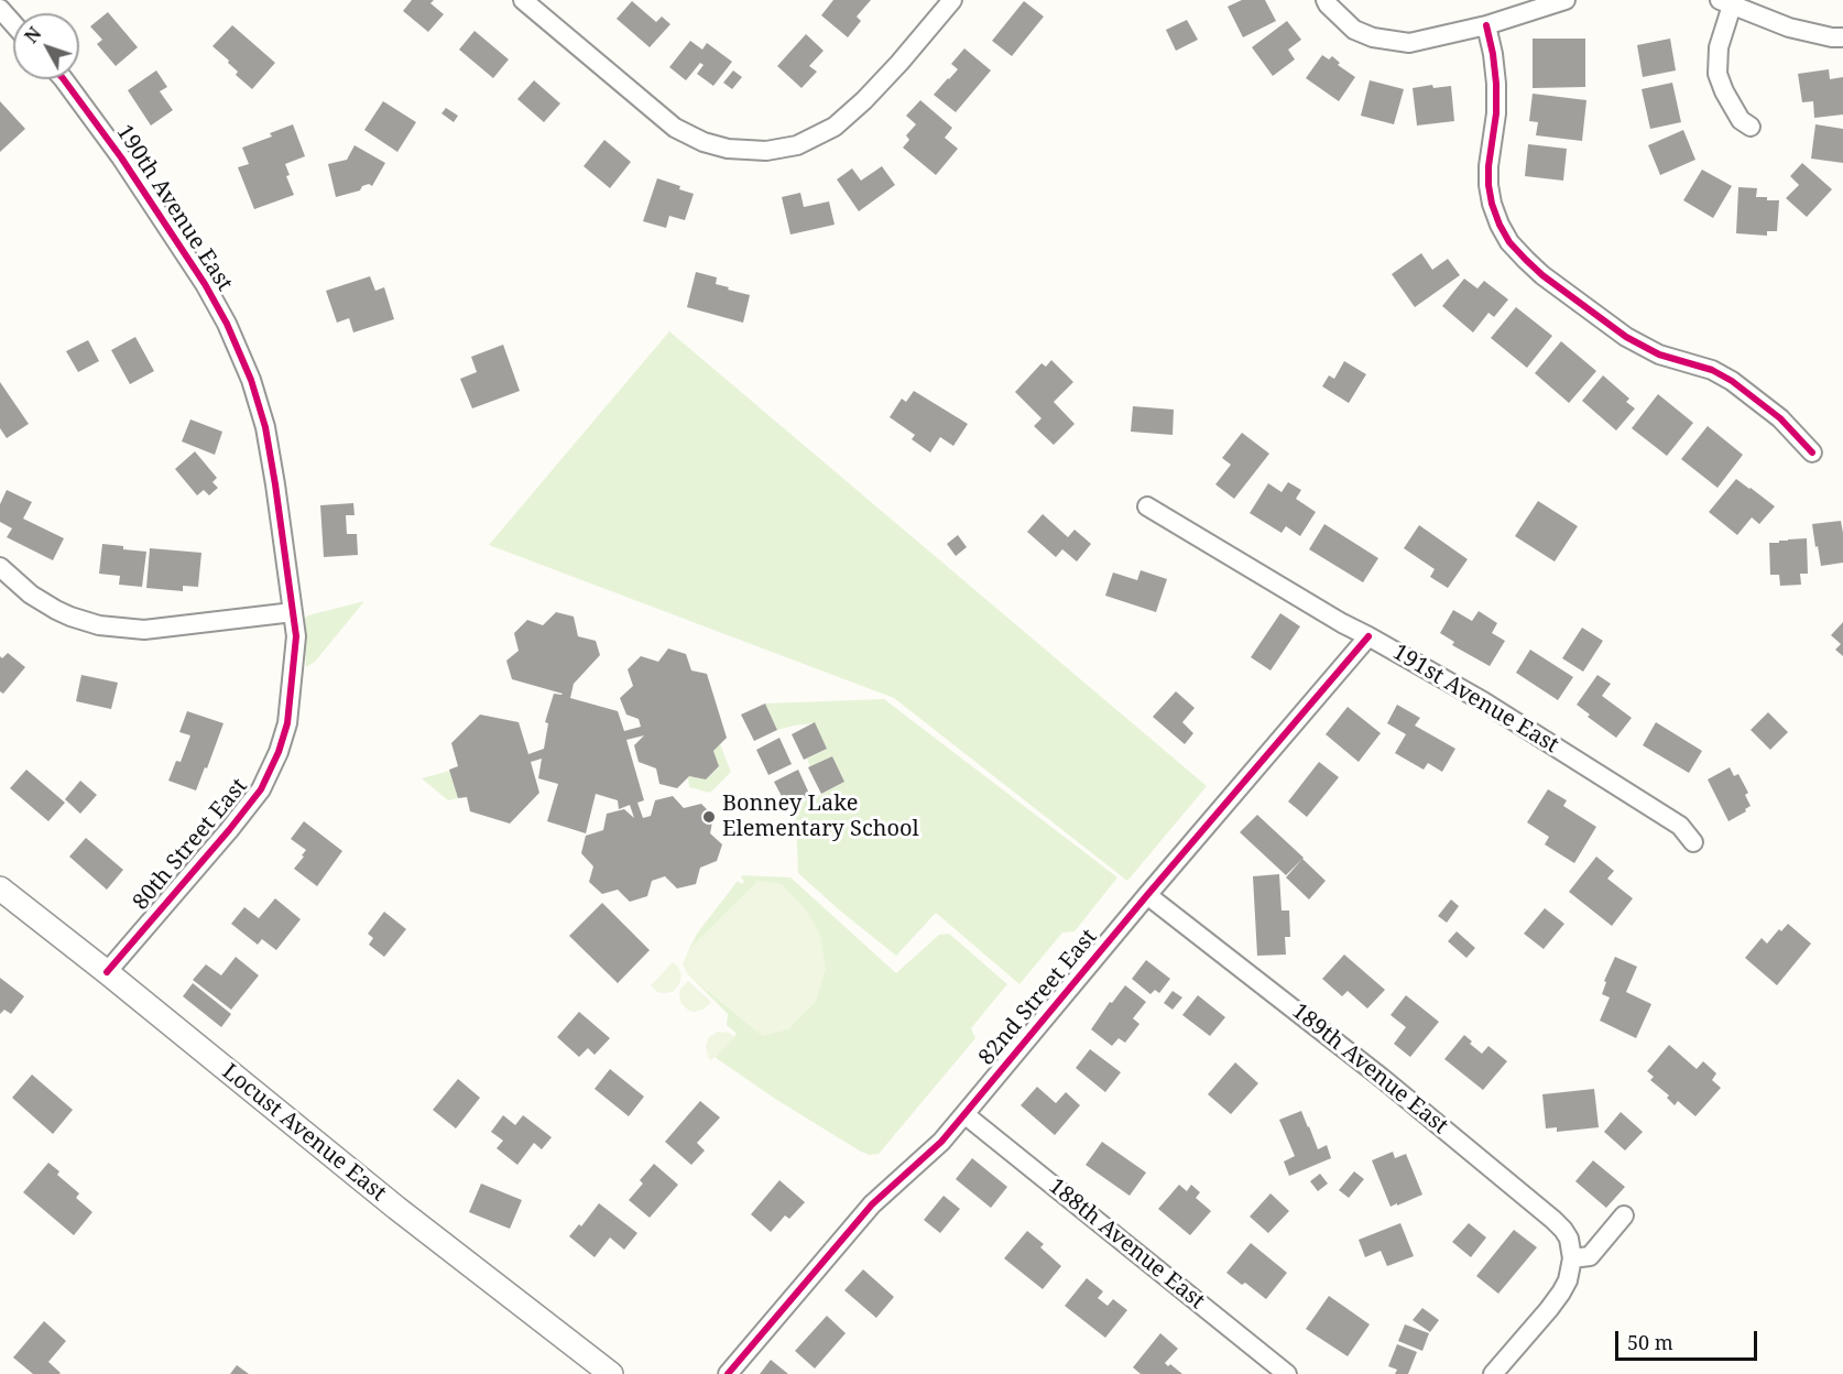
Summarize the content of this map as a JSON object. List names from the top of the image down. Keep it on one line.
{"streets":{"street":["190th Avenue East","191st Avenue East","80th Street East","82nd Street East","189th Avenue East","Locust Avenue East","188th Avenue East"]},"crossings":[["190th Avenue East","80th Street East"],["191st Avenue East","82nd Street East"],["80th Street East","Locust Avenue East"],["82nd Street East","189th Avenue East"],["82nd Street East","188th Avenue East"]],"places":["Bonney Lake Elementary School"],"scale_bar":"50 m","north":"top left"}
